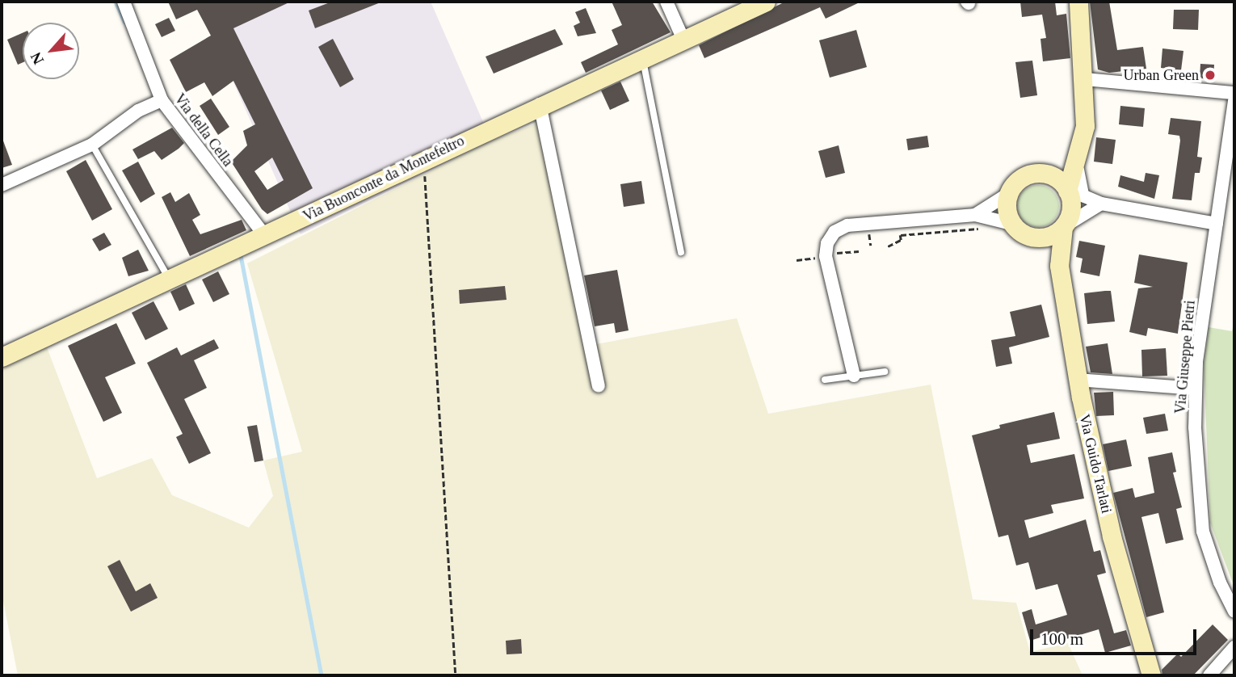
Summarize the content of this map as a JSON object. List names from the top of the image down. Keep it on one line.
{"streets":{"main road":["Via Buonconte da Montefeltro","Via Guido Tarlati"],"street":["Via della Cella","Via Giuseppe Pietri"]},"crossings":[["Via della Cella","Via Buonconte da Montefeltro"]],"places":["Urban Green"],"scale_bar":"100 m","north":"bottom left"}
